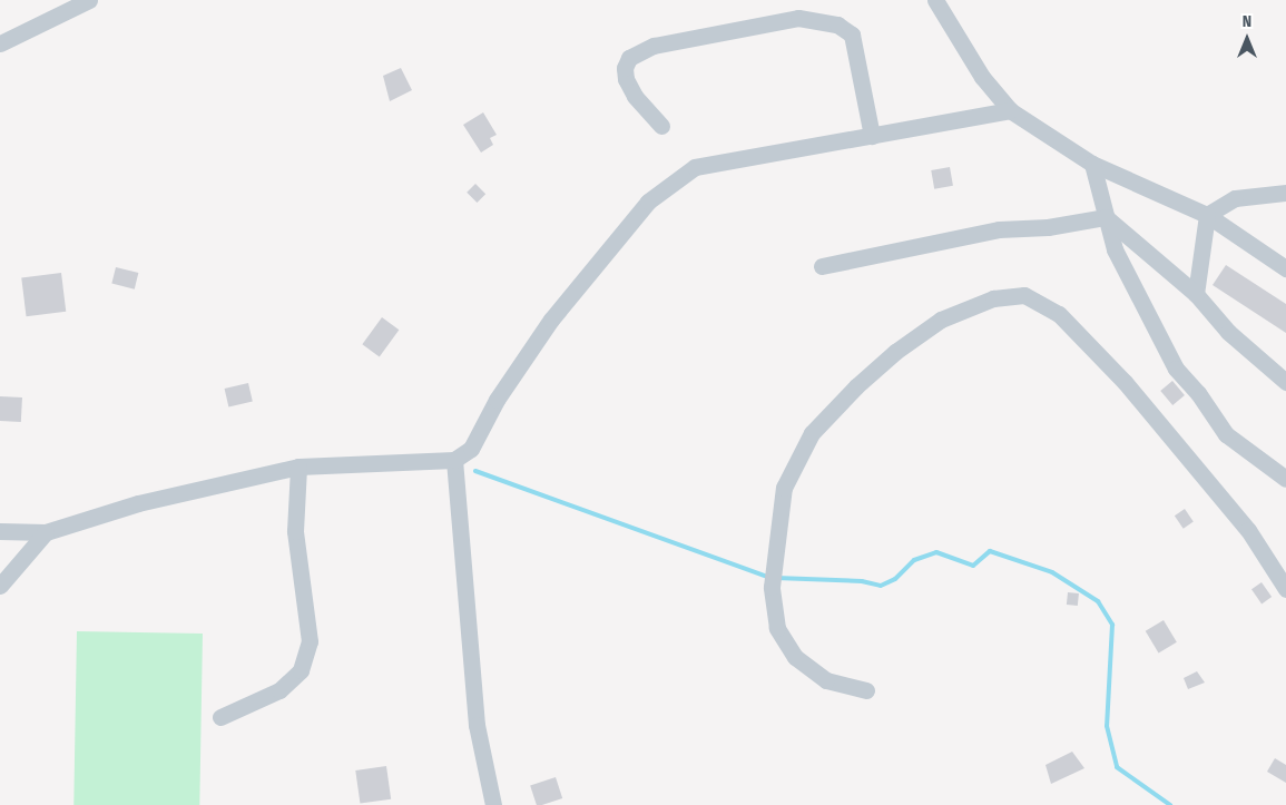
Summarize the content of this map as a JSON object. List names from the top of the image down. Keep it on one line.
{"north":"top"}
